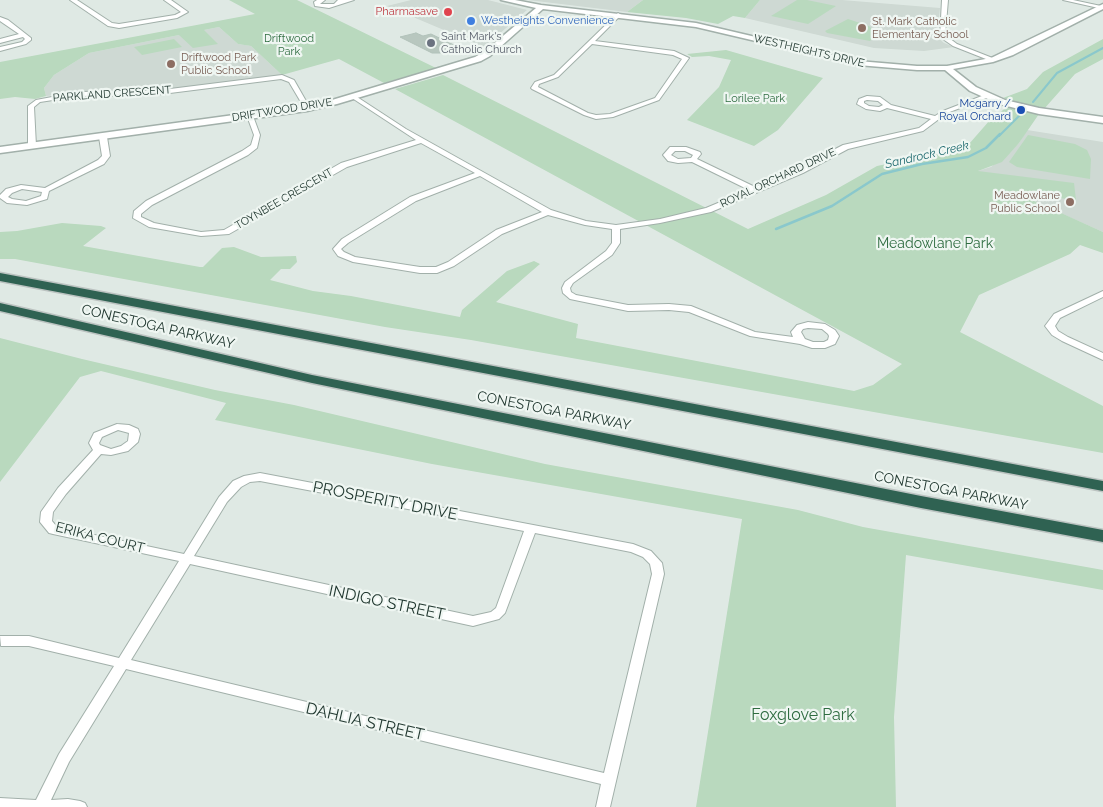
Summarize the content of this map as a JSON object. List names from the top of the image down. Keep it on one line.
{"streets":{"highway":["CONESTOGA PARKWAY"],"street":["WESTHEIGHTS DRIVE","PARKLAND CRESCENT","DRIFTWOOD DRIVE","ROYAL ORCHARD DRIVE","TOYNBEE CRESCENT","PROSPERITY DRIVE","ERIKA COURT","INDIGO STREET","DAHLIA STREET"]},"crossings":[["WESTHEIGHTS DRIVE","DRIFTWOOD DRIVE"],["PARKLAND CRESCENT","DRIFTWOOD DRIVE"],["DRIFTWOOD DRIVE","ROYAL ORCHARD DRIVE"],["DRIFTWOOD DRIVE","TOYNBEE CRESCENT"],["ROYAL ORCHARD DRIVE","TOYNBEE CRESCENT"],["PROSPERITY DRIVE","ERIKA COURT"],["PROSPERITY DRIVE","INDIGO STREET"],["PROSPERITY DRIVE","DAHLIA STREET"],["ERIKA COURT","INDIGO STREET"]],"water":["Sandrock Creek"],"parks":["Driftwood Park","Lorilee Park","Meadowlane Park","Foxglove Park"],"places":["Pharmasave","Westheights Convenience","St. Mark Catholic Elementary School","Saint Mark's Catholic Church","Driftwood Park Public School","Mcgarry / Royal Orchard","Meadowlane Public School"]}
